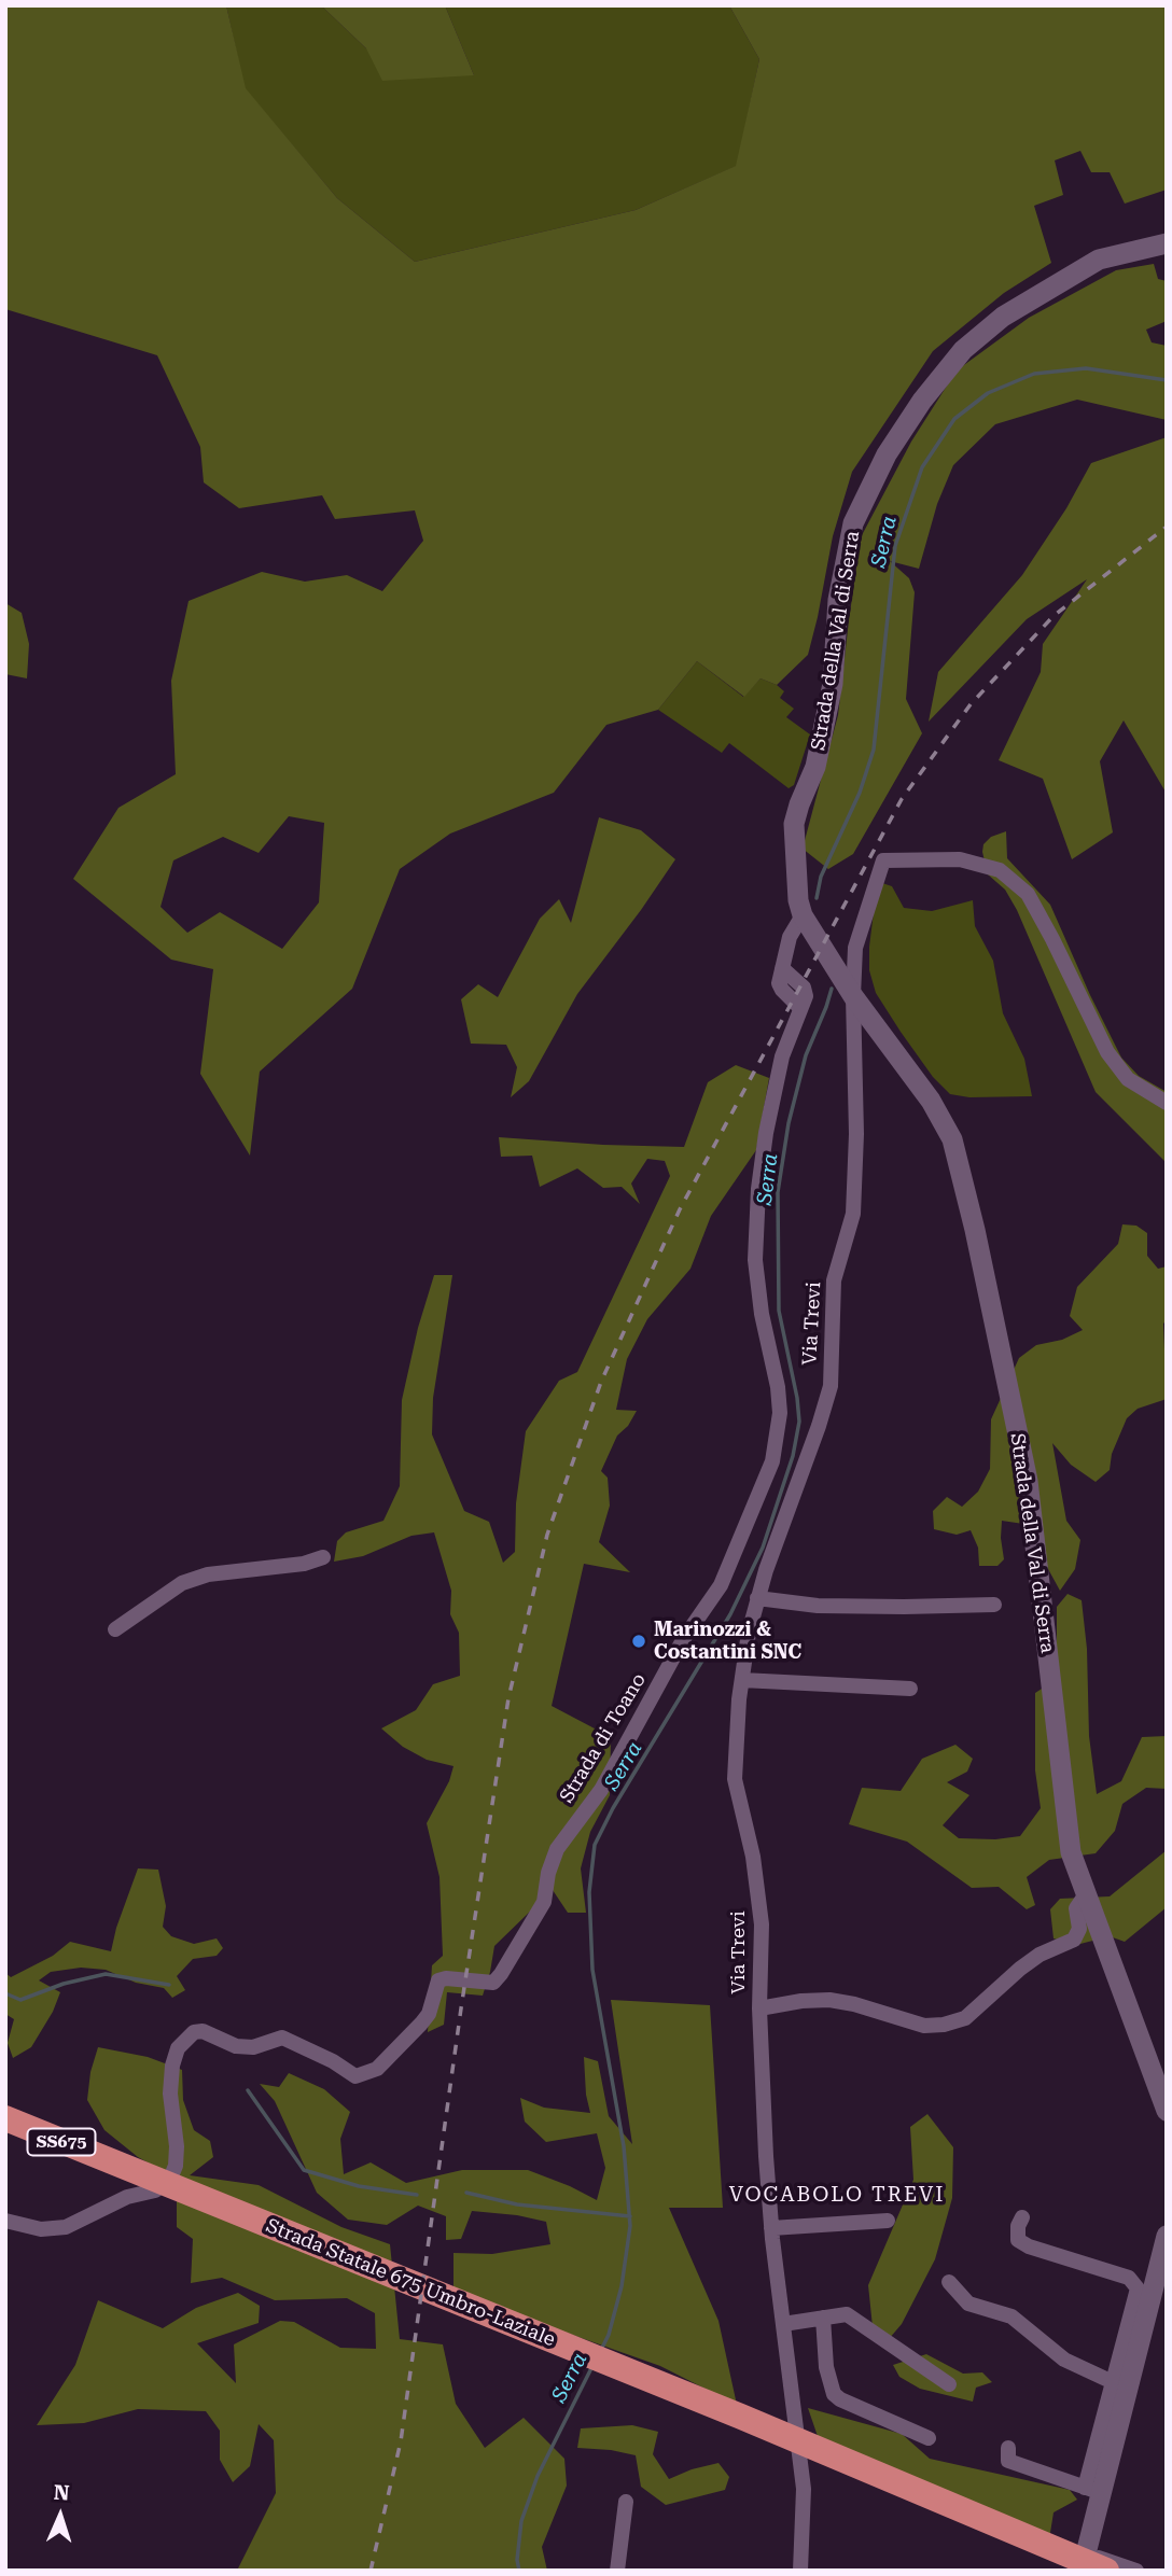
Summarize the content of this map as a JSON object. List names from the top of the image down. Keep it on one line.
{"streets":{"highway":["SS675","Strada Statale 675 Umbro-Laziale"],"street":["Strada della Val di Serra","Via Trevi","Strada di Toano"]},"crossings":[["Strada della Val di Serra","Via Trevi"],["Strada della Val di Serra","Strada di Toano"]],"districts":["VOCABOLO TREVI"],"water":["Serra"],"places":["Marinozzi & Costantini SNC"],"north":"top"}
